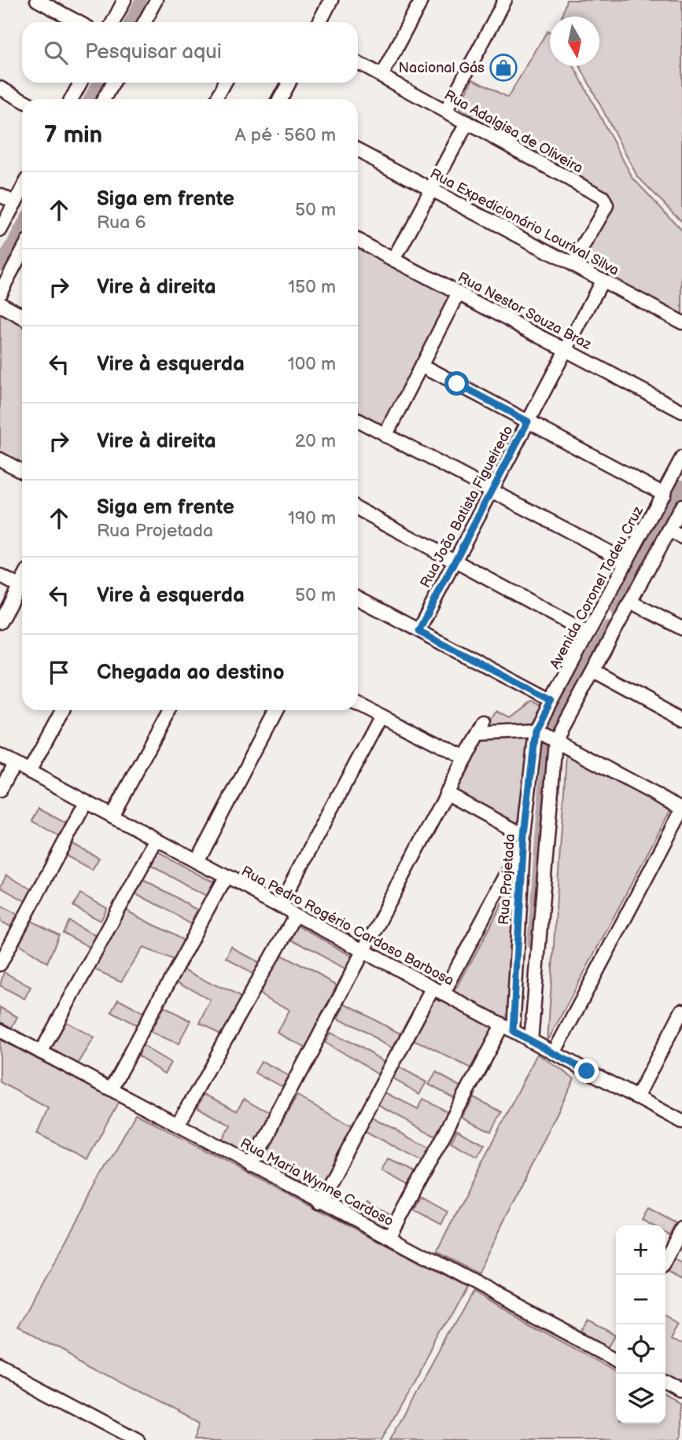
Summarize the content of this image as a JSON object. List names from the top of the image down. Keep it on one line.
{"streets":{"street":["Rua Adalgisa de Oliveira","Rua Expedicionário Lourival Silva","Rua Nestor Souza Braz","Rua João Batista Figueiredo","Avenida Coronel Tadeu Cruz","Rua Projetada","Rua Pedro Rogério Cardoso Barbosa","Rua Maria Wynne Cardoso"]},"crossings":[["Rua Adalgisa de Oliveira","Rua Expedicionário Lourival Silva"],["Rua Expedicionário Lourival Silva","Rua João Batista Figueiredo"],["Rua Nestor Souza Braz","Rua João Batista Figueiredo"],["Avenida Coronel Tadeu Cruz","Rua Projetada"],["Rua Projetada","Rua Pedro Rogério Cardoso Barbosa"]],"places":{"shop":["Nacional Gás"]},"north":"bottom","page":{"search":"Pesquisar aqui","heading":["7 min","A pé · 560 m"],"list":[["Siga em frente","Rua 6","50 m"],["Vire à direita","150 m"],["Vire à esquerda","100 m"],["Vire à direita","20 m"],["Siga em frente","Rua Projetada","190 m"],["Vire à esquerda","50 m"],"Chegada ao destino"],"map_buttons":["+","−"]}}
